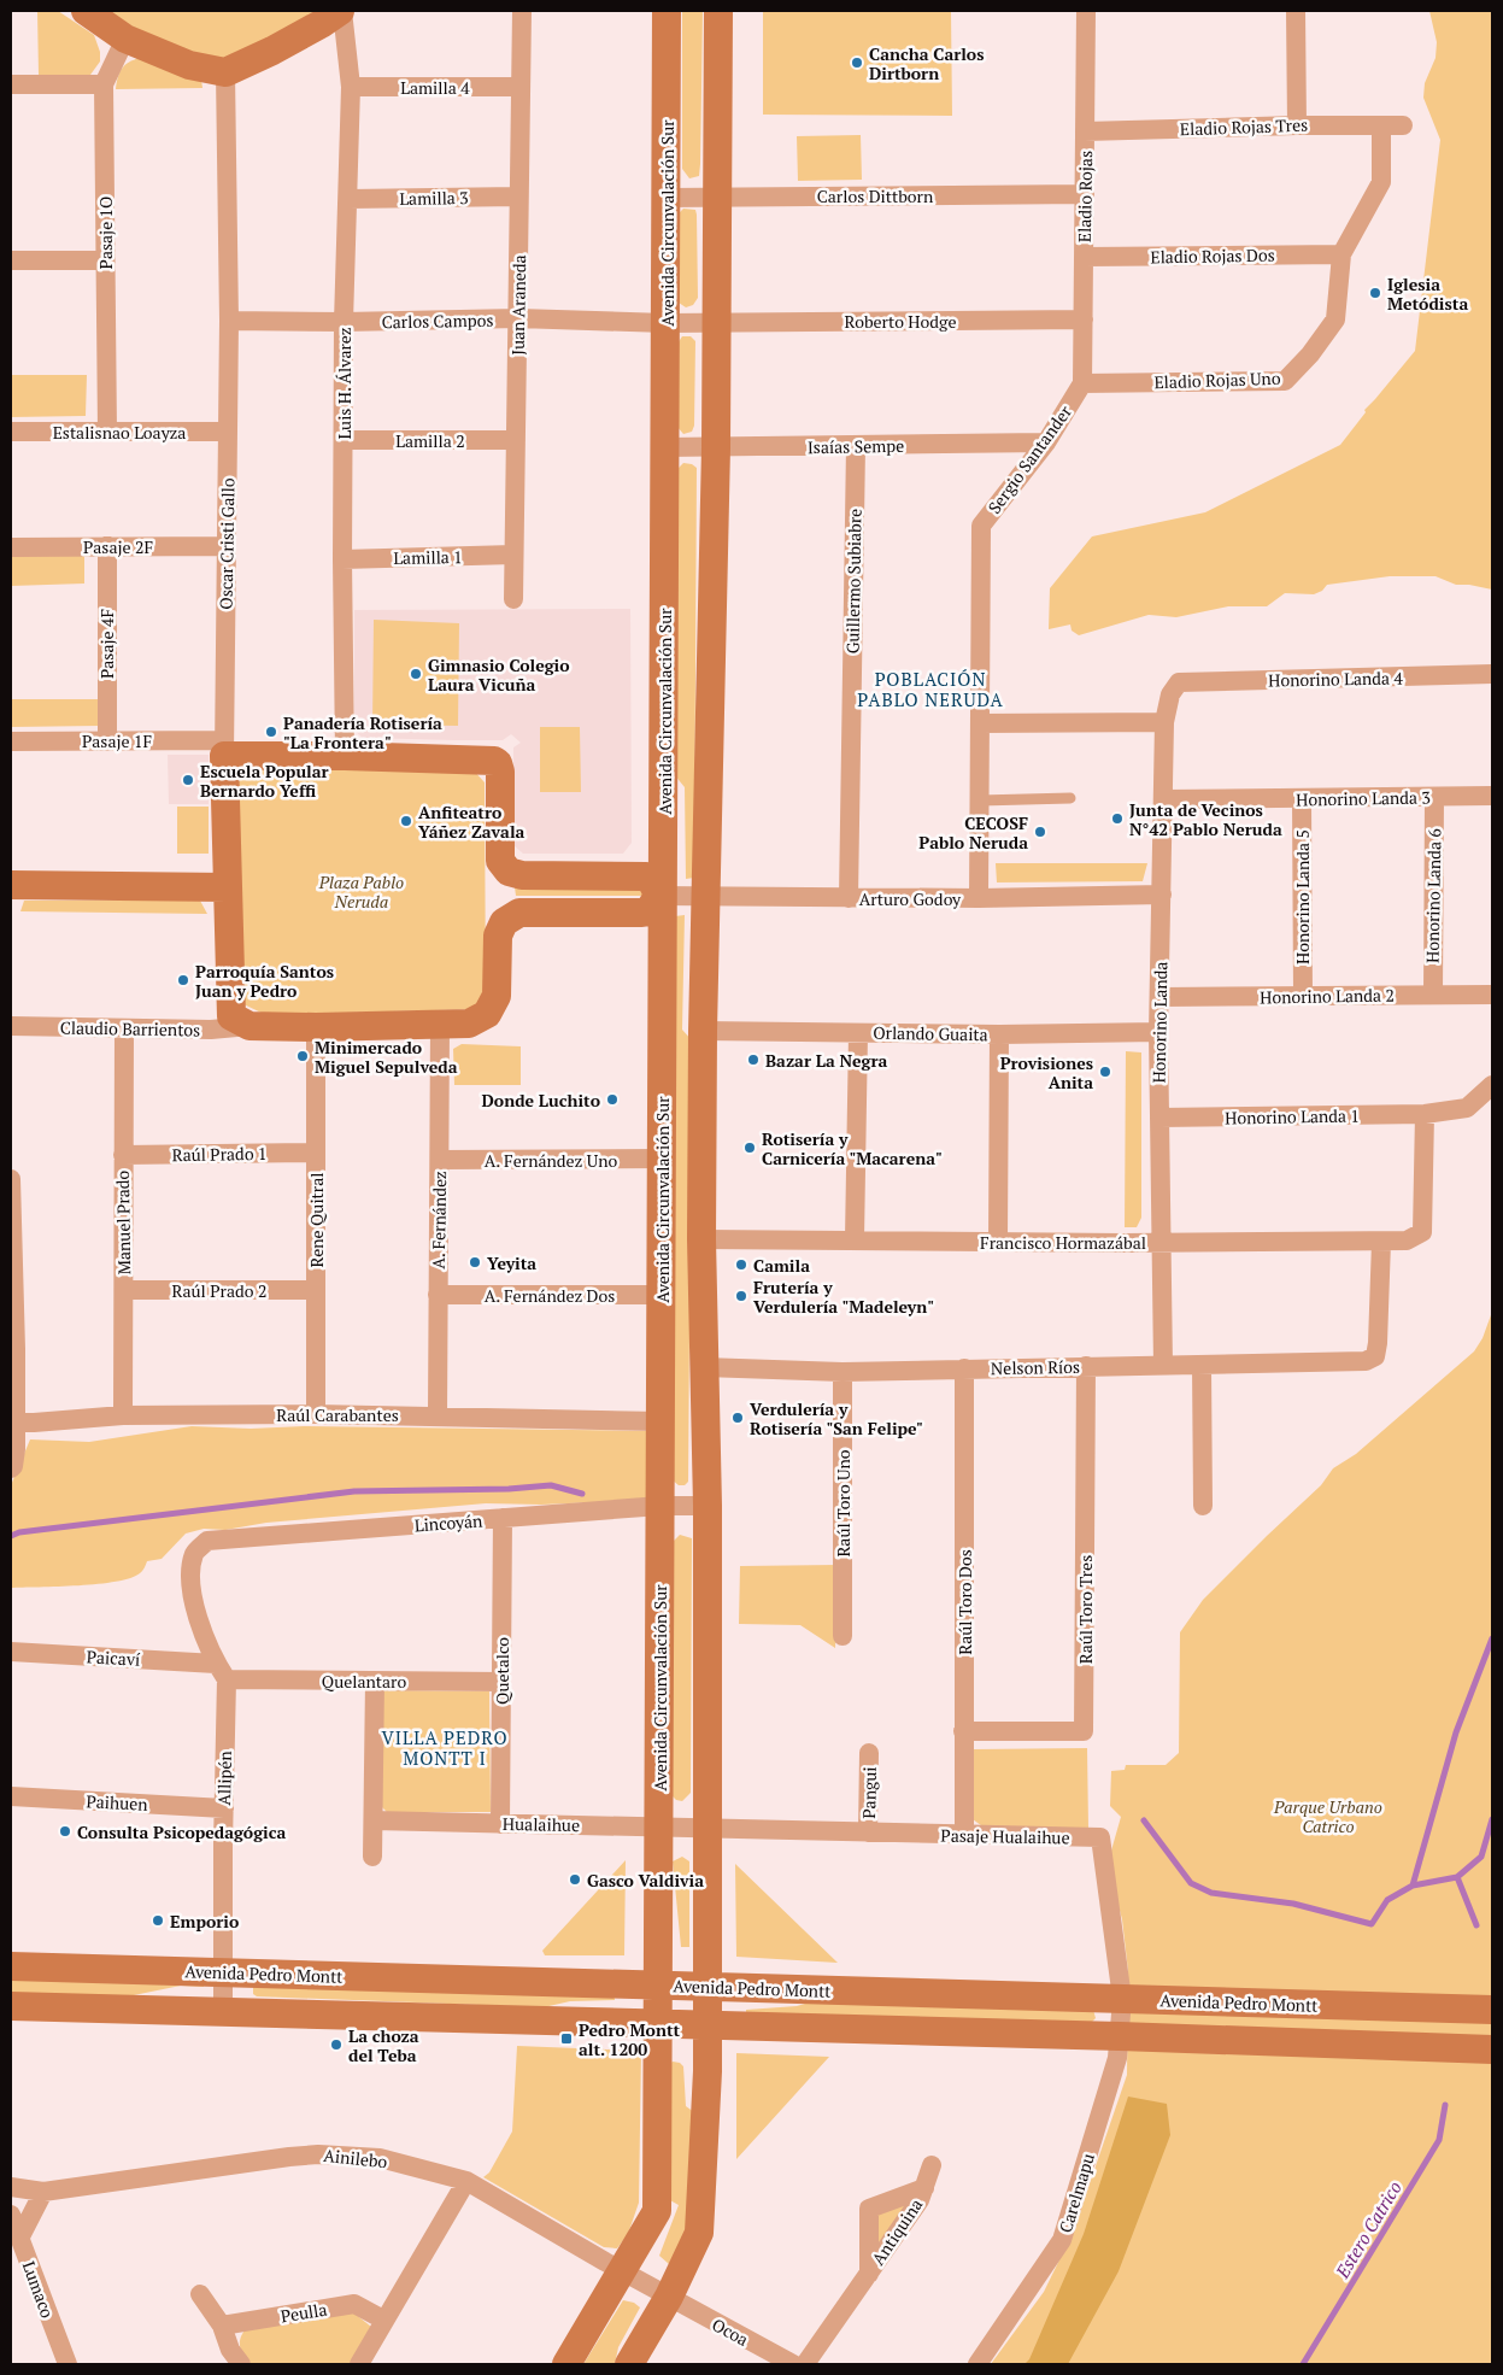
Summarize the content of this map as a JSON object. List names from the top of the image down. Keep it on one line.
{"streets":{"main road":["Avenida Circunvalación Sur","Oscar Cristi Gallo","Avenida Pedro Montt"],"street":["Lamilla 4","Eladio Rojas Tres","Carlos Dittborn","Eladio Rojas","Lamilla 3","Pasaje 1O","Eladio Rojas Dos","Juan Araneda","Carlos Campos","Roberto Hodge","Eladio Rojas Uno","Luis H. Álvarez","Estalisnao Loayza","Lamilla 2","Isaías Sempe","Sergio Santander","Pasaje 2F","Lamilla 1","Guillermo Subiabre","Pasaje 4F","Honorino Landa 4","Pasaje 1F","Honorino Landa 3","Honorino Landa 6","Honorino Landa 5","Arturo Godoy","Honorino Landa 2","Honorino Landa","Claudio Barrientos","Orlando Guaita","Honorino Landa 1","Raúl Prado 1","A. Fernández Uno","Rene Quitral","A. Fernández","Manuel Prado","Francisco Hormazábal","Raúl Prado 2","A. Fernández Dos","Nelson Ríos","Raúl Carabantes","Raúl Toro Uno","Lincoyán","Raúl Toro Dos","Raúl Toro Tres","Paicaví","Quetalco","Quelantaro","Allipén","Pangui","Paihuen","Hualaihue","Pasaje Hualaihue","Ainilebo","Carelmapu","Antiquina","Lumaco","Peulla","Ocoa"]},"crossings":[["Lamilla 4","Juan Araneda"],["Lamilla 4","Luis H. Álvarez"],["Eladio Rojas Tres","Eladio Rojas"],["Eladio Rojas Tres","Eladio Rojas Uno"],["Carlos Dittborn","Eladio Rojas"],["Carlos Dittborn","Avenida Circunvalación Sur"],["Eladio Rojas","Eladio Rojas Dos"],["Eladio Rojas","Roberto Hodge"],["Eladio Rojas","Eladio Rojas Uno"],["Eladio Rojas","Sergio Santander"],["Lamilla 3","Juan Araneda"],["Lamilla 3","Luis H. Álvarez"],["Avenida Circunvalación Sur","Carlos Campos"],["Avenida Circunvalación Sur","Isaías Sempe"],["Avenida Circunvalación Sur","Arturo Godoy"],["Avenida Circunvalación Sur","A. Fernández Uno"],["Avenida Circunvalación Sur","A. Fernández Dos"],["Avenida Circunvalación Sur","Raúl Carabantes"],["Avenida Circunvalación Sur","Lincoyán"],["Avenida Circunvalación Sur","Hualaihue"],["Avenida Circunvalación Sur","Avenida Pedro Montt"],["Avenida Circunvalación Sur","Ainilebo"],["Pasaje 1O","Estalisnao Loayza"],["Eladio Rojas Dos","Eladio Rojas Uno"],["Juan Araneda","Carlos Campos"],["Juan Araneda","Lamilla 2"],["Juan Araneda","Lamilla 1"],["Carlos Campos","Roberto Hodge"],["Carlos Campos","Luis H. Álvarez"],["Carlos Campos","Oscar Cristi Gallo"],["Eladio Rojas Uno","Sergio Santander"],["Luis H. Álvarez","Lamilla 2"],["Luis H. Álvarez","Lamilla 1"],["Estalisnao Loayza","Oscar Cristi Gallo"],["Isaías Sempe","Sergio Santander"],["Isaías Sempe","Guillermo Subiabre"],["Sergio Santander","Arturo Godoy"],["Oscar Cristi Gallo","Pasaje 2F"],["Oscar Cristi Gallo","Pasaje 1F"],["Oscar Cristi Gallo","Claudio Barrientos"],["Pasaje 2F","Pasaje 4F"],["Guillermo Subiabre","Arturo Godoy"],["Pasaje 4F","Pasaje 1F"],["Honorino Landa 4","Honorino Landa"],["Honorino Landa 3","Honorino Landa 6"],["Honorino Landa 3","Honorino Landa 5"],["Honorino Landa 3","Honorino Landa"],["Honorino Landa 6","Honorino Landa 2"],["Honorino Landa 5","Honorino Landa 2"],["Arturo Godoy","Honorino Landa"],["Honorino Landa 2","Honorino Landa"],["Honorino Landa","Orlando Guaita"],["Honorino Landa","Honorino Landa 1"],["Honorino Landa","Francisco Hormazábal"],["Honorino Landa","Nelson Ríos"],["Claudio Barrientos","Manuel Prado"],["Honorino Landa 1","Francisco Hormazábal"],["Raúl Prado 1","Rene Quitral"],["Raúl Prado 1","Manuel Prado"],["A. Fernández Uno","A. Fernández"],["Rene Quitral","Raúl Prado 2"],["Rene Quitral","Raúl Carabantes"],["A. Fernández","A. Fernández Dos"],["A. Fernández","Raúl Carabantes"],["Manuel Prado","Raúl Prado 2"],["Manuel Prado","Raúl Carabantes"],["Francisco Hormazábal","Nelson Ríos"],["Nelson Ríos","Raúl Toro Uno"],["Nelson Ríos","Raúl Toro Dos"],["Nelson Ríos","Raúl Toro Tres"],["Lincoyán","Quetalco"],["Lincoyán","Allipén"],["Raúl Toro Dos","Raúl Toro Tres"],["Raúl Toro Dos","Pasaje Hualaihue"],["Paicaví","Quelantaro"],["Paicaví","Allipén"],["Quetalco","Quelantaro"],["Quetalco","Hualaihue"],["Quelantaro","Allipén"],["Allipén","Paihuen"],["Allipén","Avenida Pedro Montt"],["Pangui","Pasaje Hualaihue"],["Hualaihue","Pasaje Hualaihue"],["Pasaje Hualaihue","Avenida Pedro Montt"],["Pasaje Hualaihue","Carelmapu"],["Ainilebo","Ocoa"]],"districts":["POBLACIÓN PABLO NERUDA","VILLA PEDRO MONTT I"],"water":["Estero Catrico"],"parks":["Plaza Pablo Neruda","Parque Urbano Catrico"],"places":{"other":["Cancha Carlos Dirtborn","Iglesia Metódista","Gimnasio Colegio Laura Vicuña","Panadería Rotisería \"La Frontera\"","Escuela Popular Bernardo Yeffi","Junta de Vecinos N°42 Pablo Neruda","Anfiteatro Yáñez Zavala","CECOSF Pablo Neruda","Parroquía Santos Juan y Pedro","Minimercado Miguel Sepulveda","Bazar La Negra","Provisiones Anita","Donde Luchito","Rotisería y Carnicería \"Macarena\"","Yeyita","Camila","Frutería y Verdulería \"Madeleyn\"","Verdulería y Rotisería \"San Felipe\"","Consulta Psicopedagógica","Gasco Valdivia","Emporio","La choza del Teba"],"transit":["Pedro Montt alt. 1200"]}}
